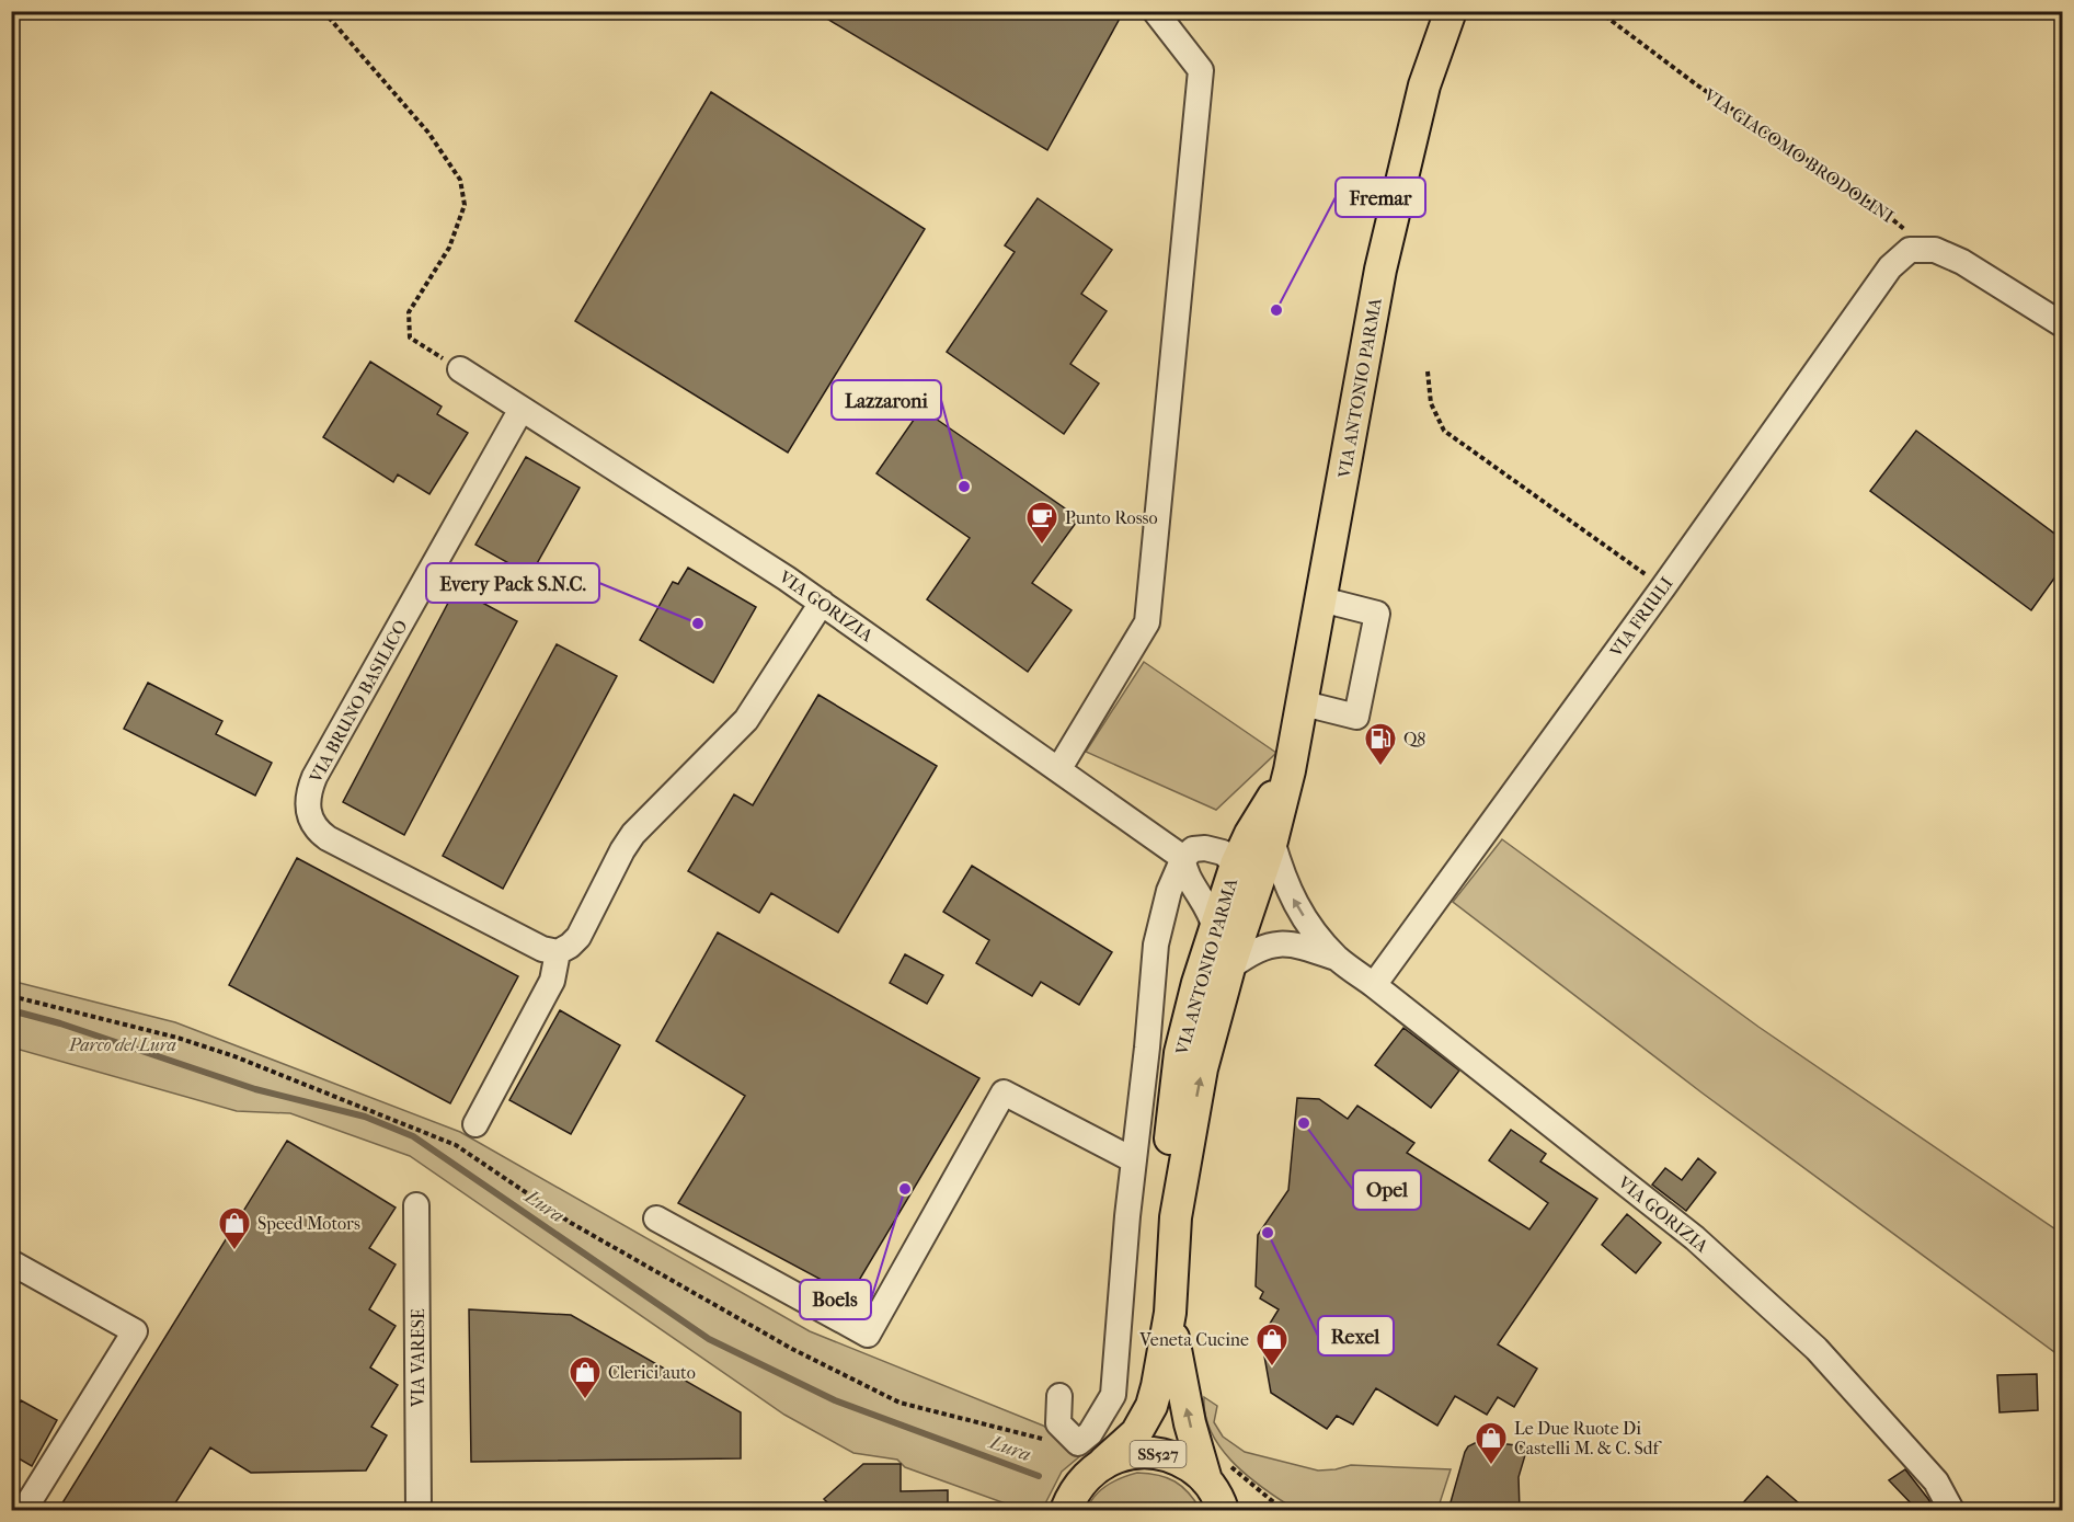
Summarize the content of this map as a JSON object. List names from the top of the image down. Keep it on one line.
{"streets":{"main road":["VIA ANTONIO PARMA","SS527"],"street":["VIA GORIZIA","VIA FRIULI","VIA BRUNO BASILICO","VIA VARESE"],"path":["VIA GIACOMO BRODOLINI"]},"crossings":[["VIA GIACOMO BRODOLINI","VIA FRIULI"],["VIA ANTONIO PARMA","VIA GORIZIA"],["VIA ANTONIO PARMA","SS527"],["VIA GORIZIA","VIA FRIULI"],["VIA GORIZIA","VIA BRUNO BASILICO"]],"water":["Lura"],"parks":["Parco del Lura"],"places":{"other":["Fremar","Lazzaroni","Every Pack S.N.C.","Opel","Boels","Rexel"],"cafe":["Punto Rosso"],"fuel station":["Q8"],"shop":["Speed Motors","Veneta Cucine","Clerici auto","Le Due Ruote Di Castelli M. & C. Sdf"]}}
